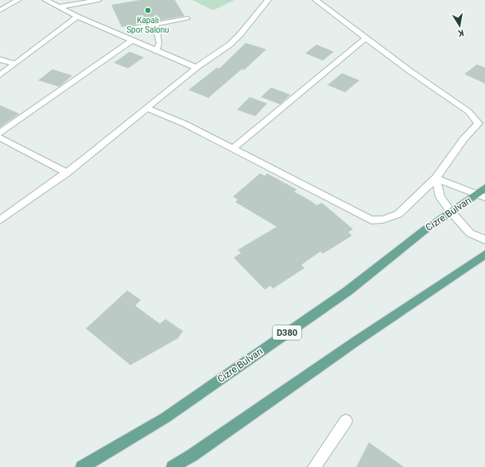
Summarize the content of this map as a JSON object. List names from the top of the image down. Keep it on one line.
{"streets":{"main road":["Cizre Bulvarı","D380"]},"places":["Kapalı Spor Salonu"],"north":"bottom"}
